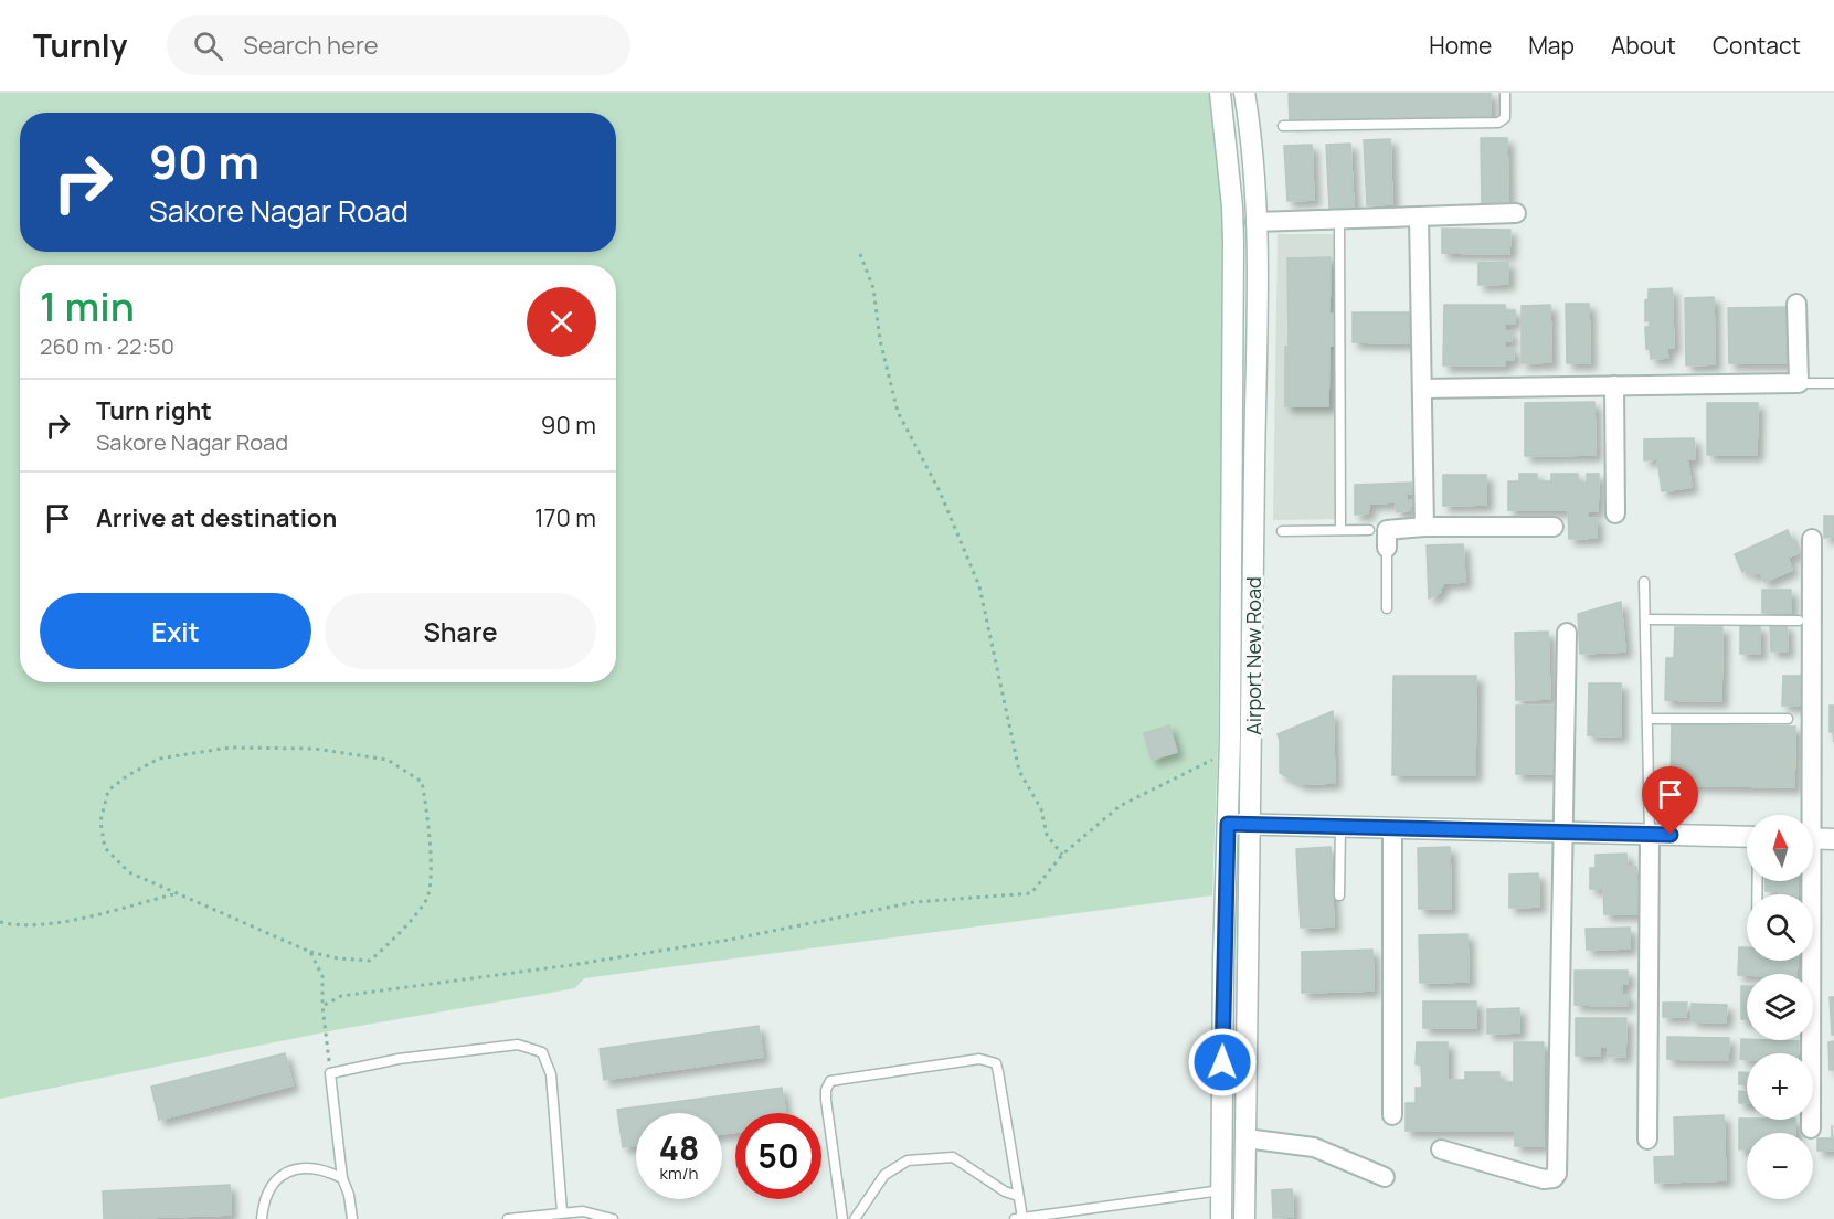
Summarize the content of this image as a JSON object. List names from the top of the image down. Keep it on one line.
{"streets":{"main road":["Airport New Road"]},"north":"top","page":{"header":"Turnly","search":"Search here","nav":["Home","Map","About","Contact"],"turn":["90 m","Sakore Nagar Road"],"heading":["1 min","260 m · 22:50"],"list":[{"name":"Turn right","note":"Sakore Nagar Road","value":"90 m"},{"name":"Arrive at destination","value":"170 m"}],"buttons":["Exit","Share"],"map_buttons":["+","−"],"speed":"48 km/h","limit":"50"}}
